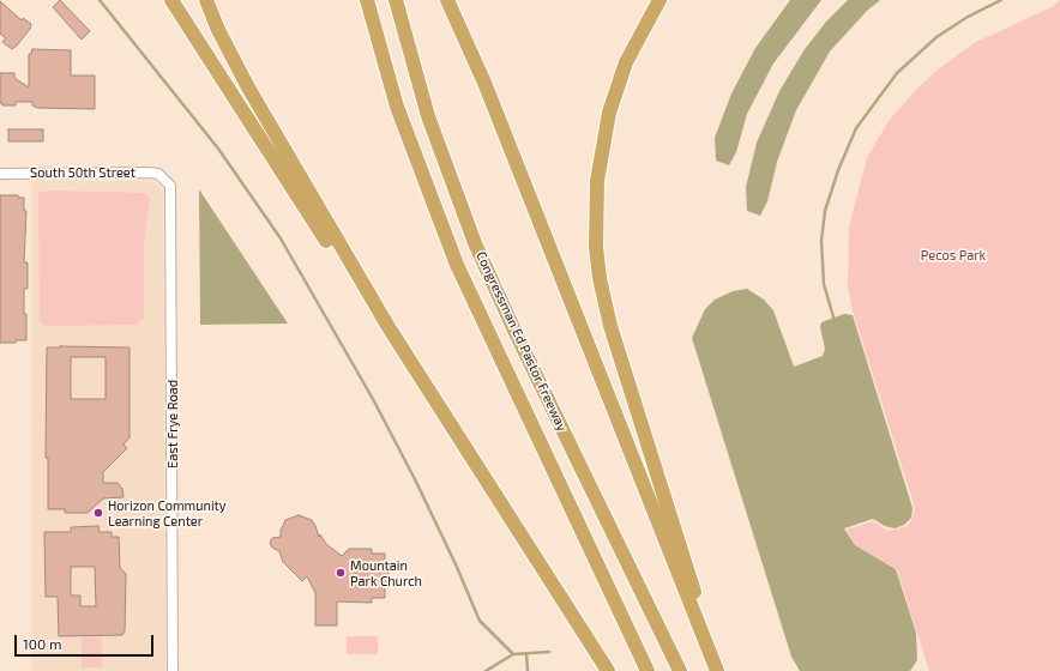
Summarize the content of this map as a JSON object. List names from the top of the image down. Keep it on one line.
{"streets":{"highway":["Congressman Ed Pastor Freeway"],"street":["South 50th Street","East Frye Road"]},"crossings":[["South 50th Street","East Frye Road"]],"parks":["Pecos Park"],"places":["Horizon Community Learning Center","Mountain Park Church"],"scale_bar":"100 m"}
